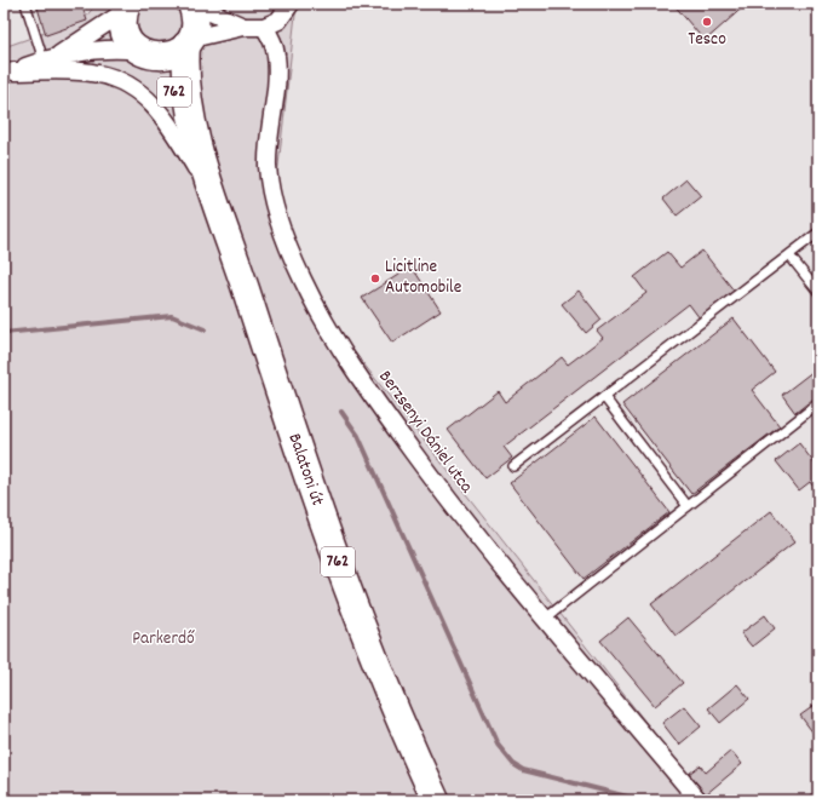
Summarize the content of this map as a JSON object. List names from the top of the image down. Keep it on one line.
{"streets":{"main road":["762","Balatoni út"],"street":["Berzsenyi Dániel utca"]},"crossings":[["762","Balatoni út"]],"parks":["Parkerdő"],"places":["Tesco","Licitline Automobile"]}
